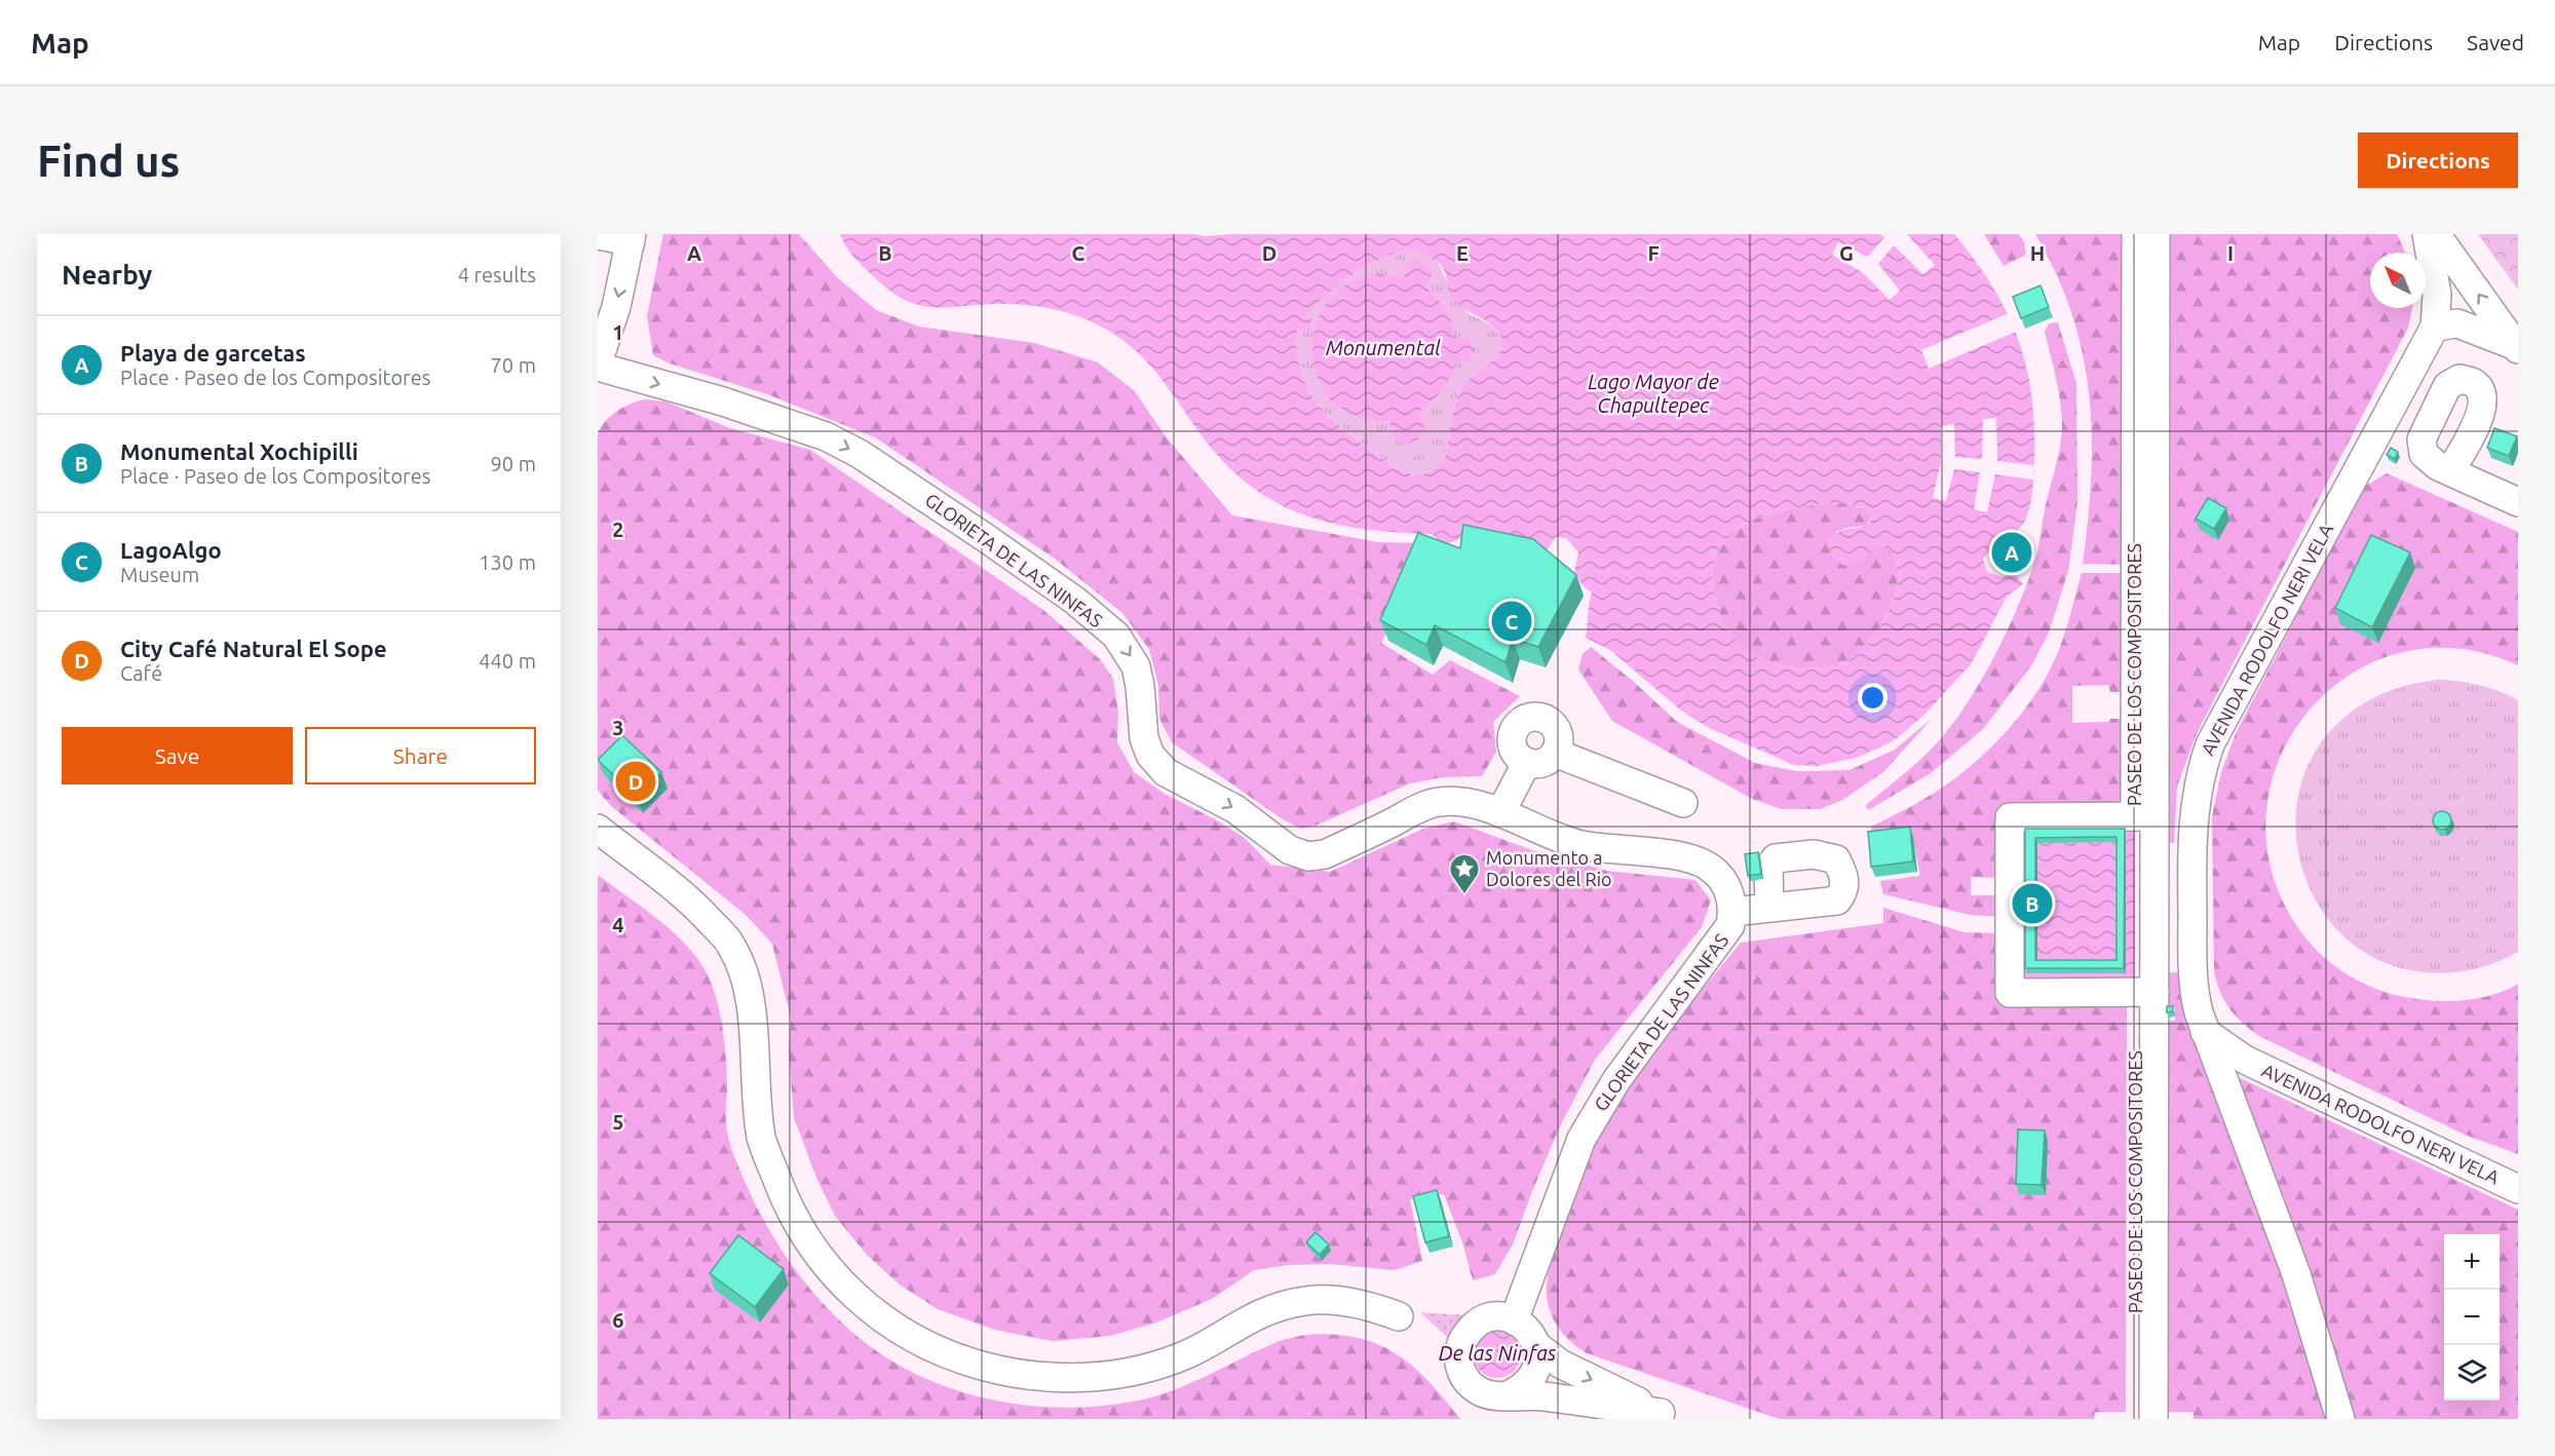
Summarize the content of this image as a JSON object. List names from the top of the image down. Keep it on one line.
{"streets":{"street":["GLORIETA DE LAS NINFAS","AVENIDA RODOLFO NERI VELA","PASEO DE LOS COMPOSITORES"]},"one_way":["GLORIETA DE LAS NINFAS"],"water":["Monumental","Lago Mayor de Chapultepec","De las Ninfas"],"places":{"place":["Monumento a Dolores del Rio"]},"north":"top left","page":{"header":"Map","nav":["Map","Directions","Saved"],"buttons":["Directions",["Save","Share"]],"title":"Find us","heading":["Nearby","4 results"],"list":[{"mark":"A","name":"Playa de garcetas","note":"Place · Paseo de los Compositores","value":"70 m"},{"mark":"B","name":"Monumental Xochipilli","note":"Place · Paseo de los Compositores","value":"90 m"},{"mark":"C","name":"LagoAlgo","note":"Museum","value":"130 m"},{"mark":"D","name":"City Café Natural El Sope","note":"Café","value":"440 m"}],"pins":["A","C","D","B"],"map_buttons":["+","−"]},"grid":{"columns":["A","B","C","D","E","F","G","H","I"],"rows":["1","2","3","4","5","6"]}}
